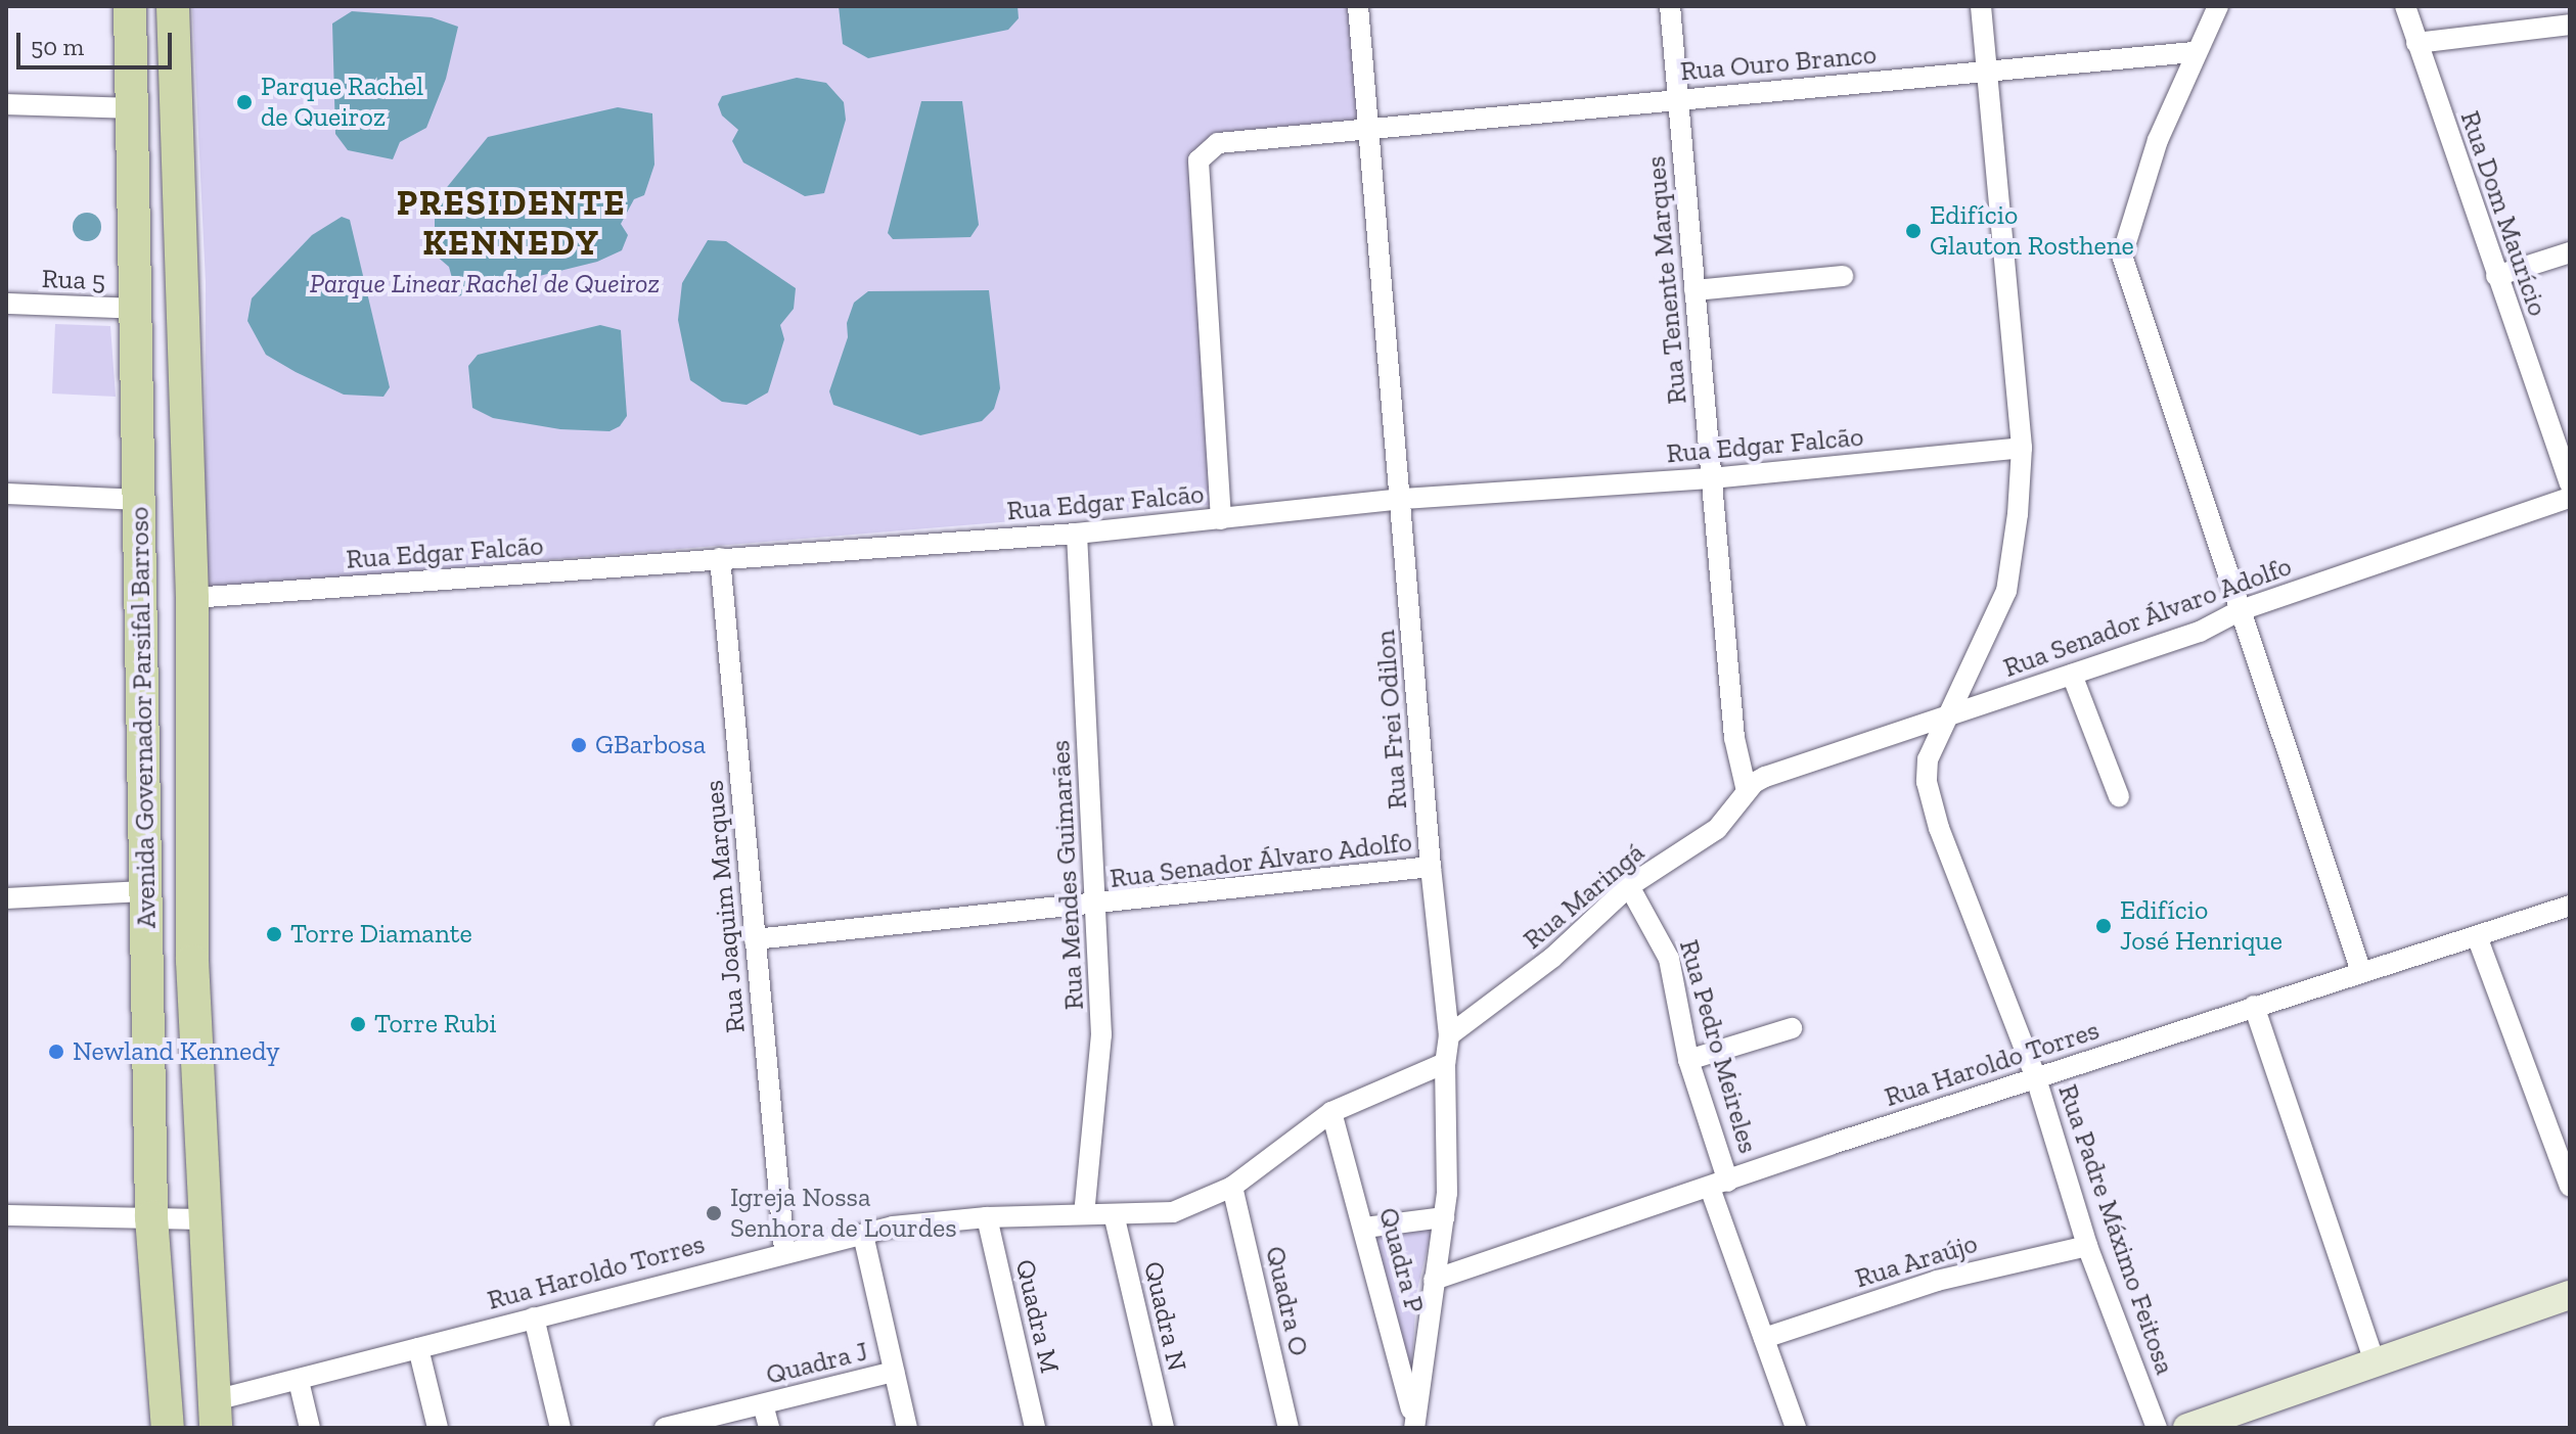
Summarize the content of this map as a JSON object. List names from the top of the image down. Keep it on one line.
{"streets":{"main road":["Avenida Governador Parsifal Barroso"],"street":["Rua Ouro Branco","Rua Dom Maurício","Rua 5","Rua Tenente Marques","Rua Edgar Falcão","Rua Senador Álvaro Adolfo","Rua Frei Odilon","Rua Mendes Guimarães","Rua Maringá","Rua Joaquim Marques","Rua Pedro Meireles","Rua Haroldo Torres","Rua Padre Máximo Feitosa","Quadra P","Rua Araújo","Quadra O","Quadra M","Quadra N","Quadra J"]},"crossings":[["Rua Ouro Branco","Rua Tenente Marques"],["Rua Ouro Branco","Rua Edgar Falcão"],["Rua Ouro Branco","Rua Frei Odilon"],["Rua Ouro Branco","Rua Padre Máximo Feitosa"],["Rua 5","Avenida Governador Parsifal Barroso"],["Rua Tenente Marques","Rua Edgar Falcão"],["Rua Tenente Marques","Rua Senador Álvaro Adolfo"],["Rua Tenente Marques","Rua Maringá"],["Rua Edgar Falcão","Avenida Governador Parsifal Barroso"],["Rua Edgar Falcão","Rua Frei Odilon"],["Rua Edgar Falcão","Rua Mendes Guimarães"],["Rua Edgar Falcão","Rua Joaquim Marques"],["Rua Edgar Falcão","Rua Padre Máximo Feitosa"],["Rua Senador Álvaro Adolfo","Rua Frei Odilon"],["Rua Senador Álvaro Adolfo","Rua Mendes Guimarães"],["Rua Senador Álvaro Adolfo","Rua Maringá"],["Rua Senador Álvaro Adolfo","Rua Joaquim Marques"],["Rua Senador Álvaro Adolfo","Rua Padre Máximo Feitosa"],["Avenida Governador Parsifal Barroso","Rua Haroldo Torres"],["Rua Frei Odilon","Rua Maringá"],["Rua Frei Odilon","Rua Haroldo Torres"],["Rua Frei Odilon","Quadra P"],["Rua Mendes Guimarães","Rua Haroldo Torres"],["Rua Maringá","Rua Pedro Meireles"],["Rua Joaquim Marques","Rua Haroldo Torres"],["Rua Pedro Meireles","Rua Haroldo Torres"],["Rua Pedro Meireles","Rua Araújo"],["Rua Haroldo Torres","Rua Padre Máximo Feitosa"],["Rua Haroldo Torres","Quadra P"],["Rua Haroldo Torres","Quadra O"],["Rua Haroldo Torres","Quadra M"],["Rua Haroldo Torres","Quadra N"],["Rua Haroldo Torres","Quadra J"],["Rua Padre Máximo Feitosa","Rua Araújo"]],"districts":["PRESIDENTE KENNEDY"],"parks":["Parque Linear Rachel de Queiroz"],"places":["Parque Rachel de Queiroz","Edifício Glauton Rosthene","GBarbosa","Edifício José Henrique","Torre Diamante","Torre Rubi","Newland Kennedy","Igreja Nossa Senhora de Lourdes"],"scale_bar":"50 m"}
